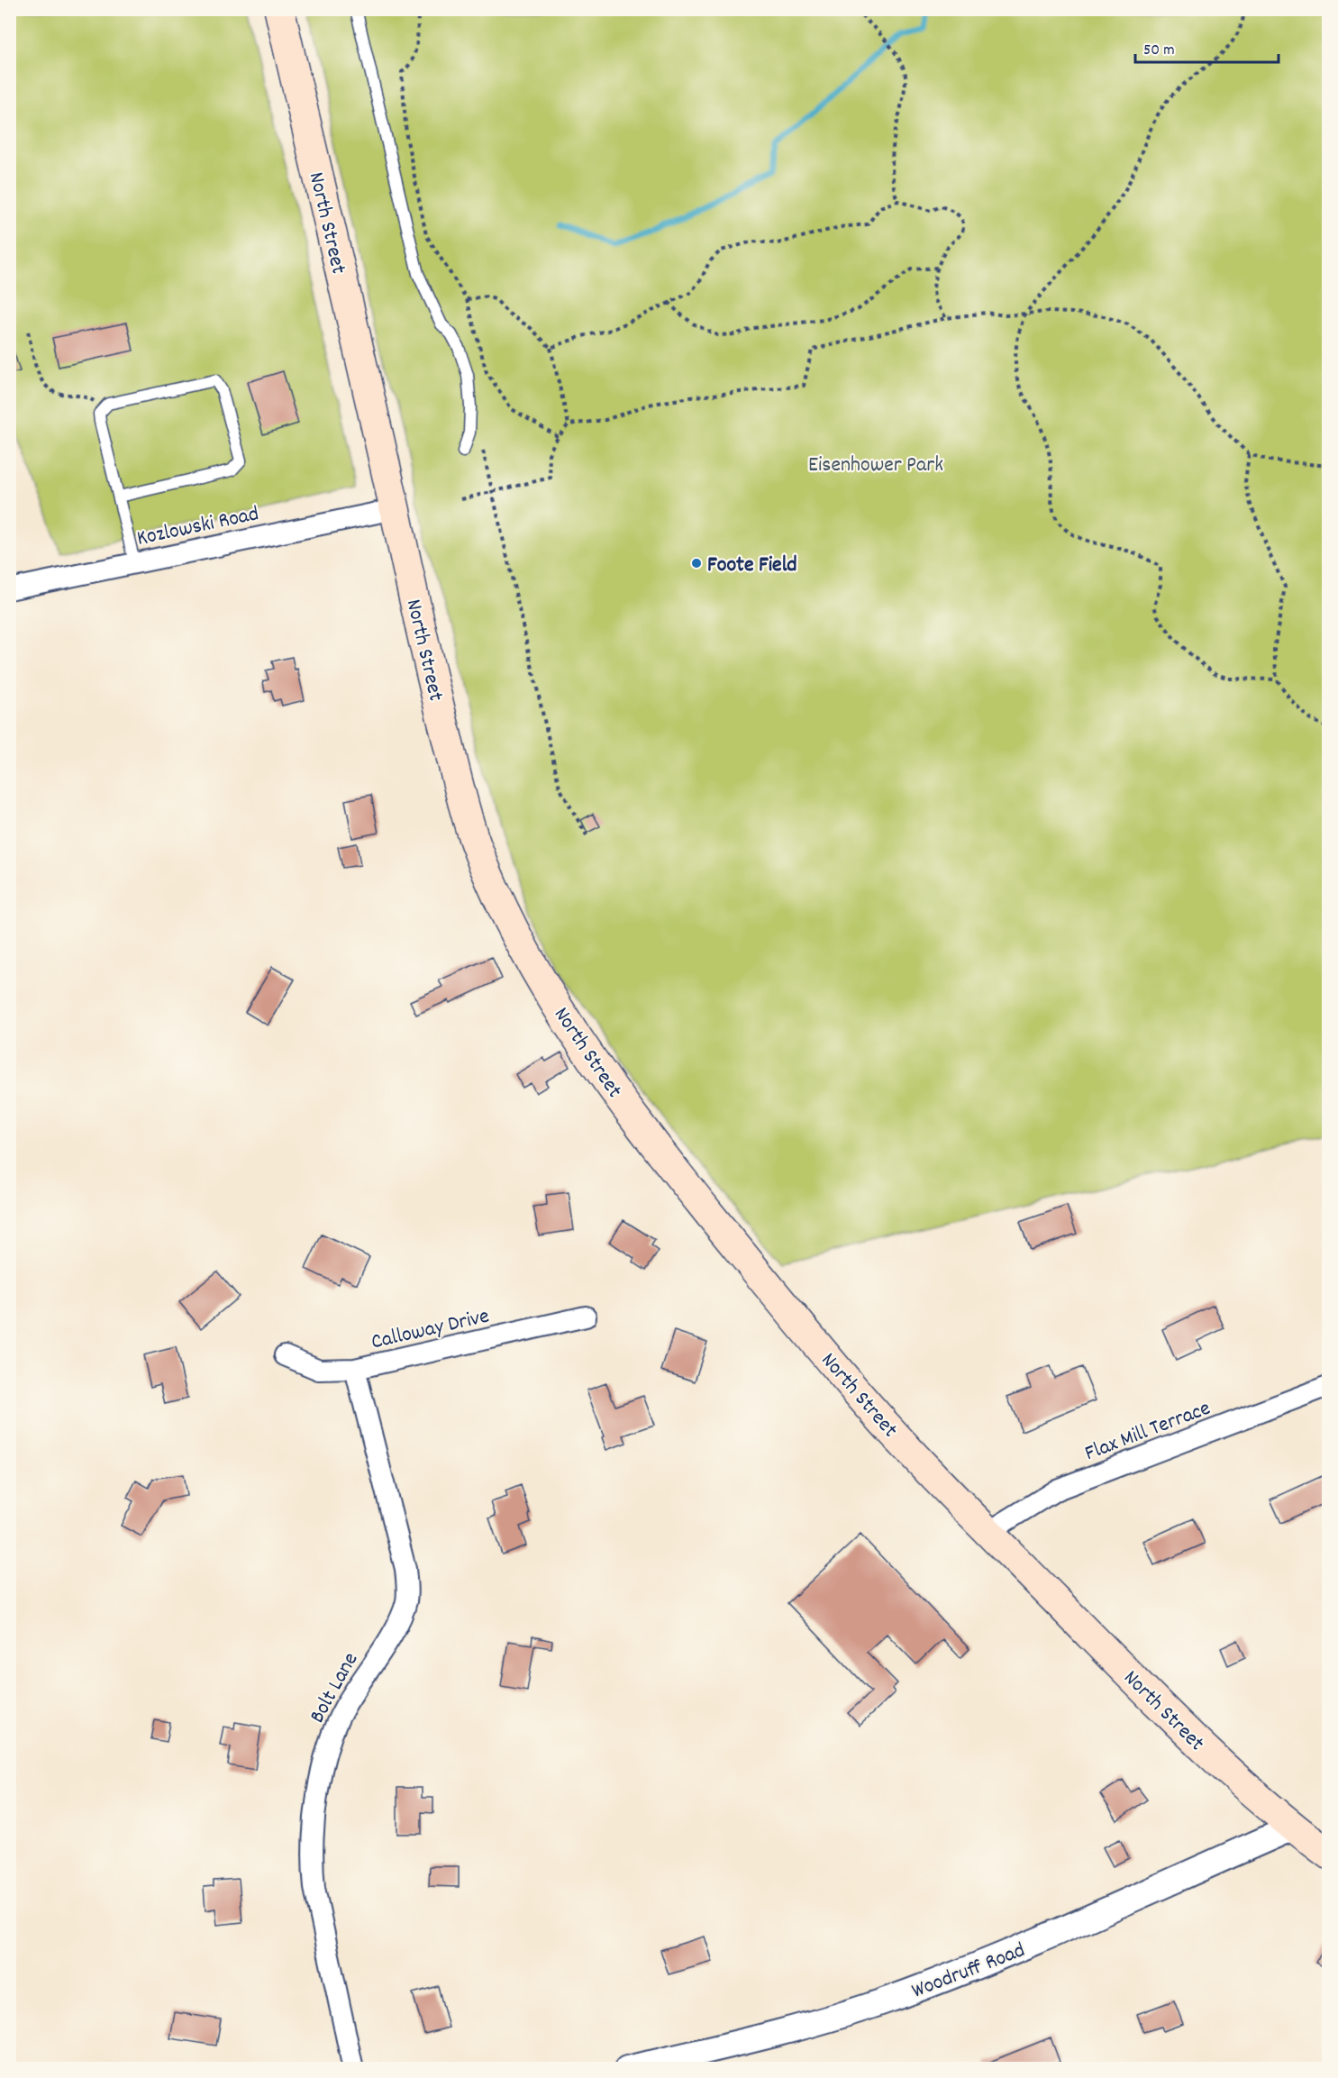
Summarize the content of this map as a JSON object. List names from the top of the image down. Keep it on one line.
{"streets":{"main road":["North Street"],"street":["Kozlowski Road","Calloway Drive","Flax Mill Terrace","Bolt Lane","Woodruff Road"]},"crossings":[["North Street","Kozlowski Road"],["North Street","Flax Mill Terrace"],["North Street","Woodruff Road"],["Calloway Drive","Bolt Lane"]],"parks":["Eisenhower Park"],"places":["Foote Field"],"scale_bar":"50 m"}
